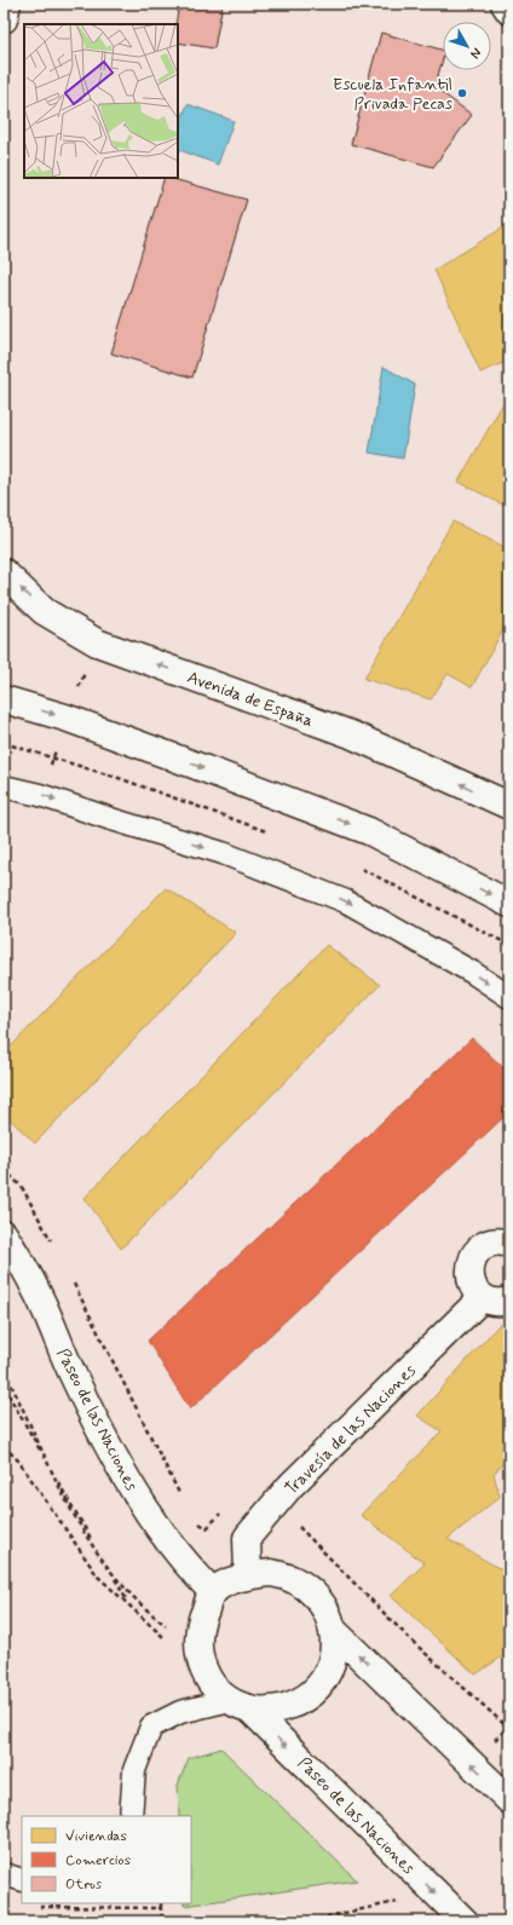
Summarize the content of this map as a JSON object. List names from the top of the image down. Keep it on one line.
{"streets":{"street":["Avenida de España","Paseo de las Naciones","Travesía de las Naciones"]},"crossings":[["Paseo de las Naciones","Travesía de las Naciones"]],"places":["Escuela Infantil Privada Pecas"],"legend":["Viviendas","Comercios","Otros"],"north":"bottom right"}
